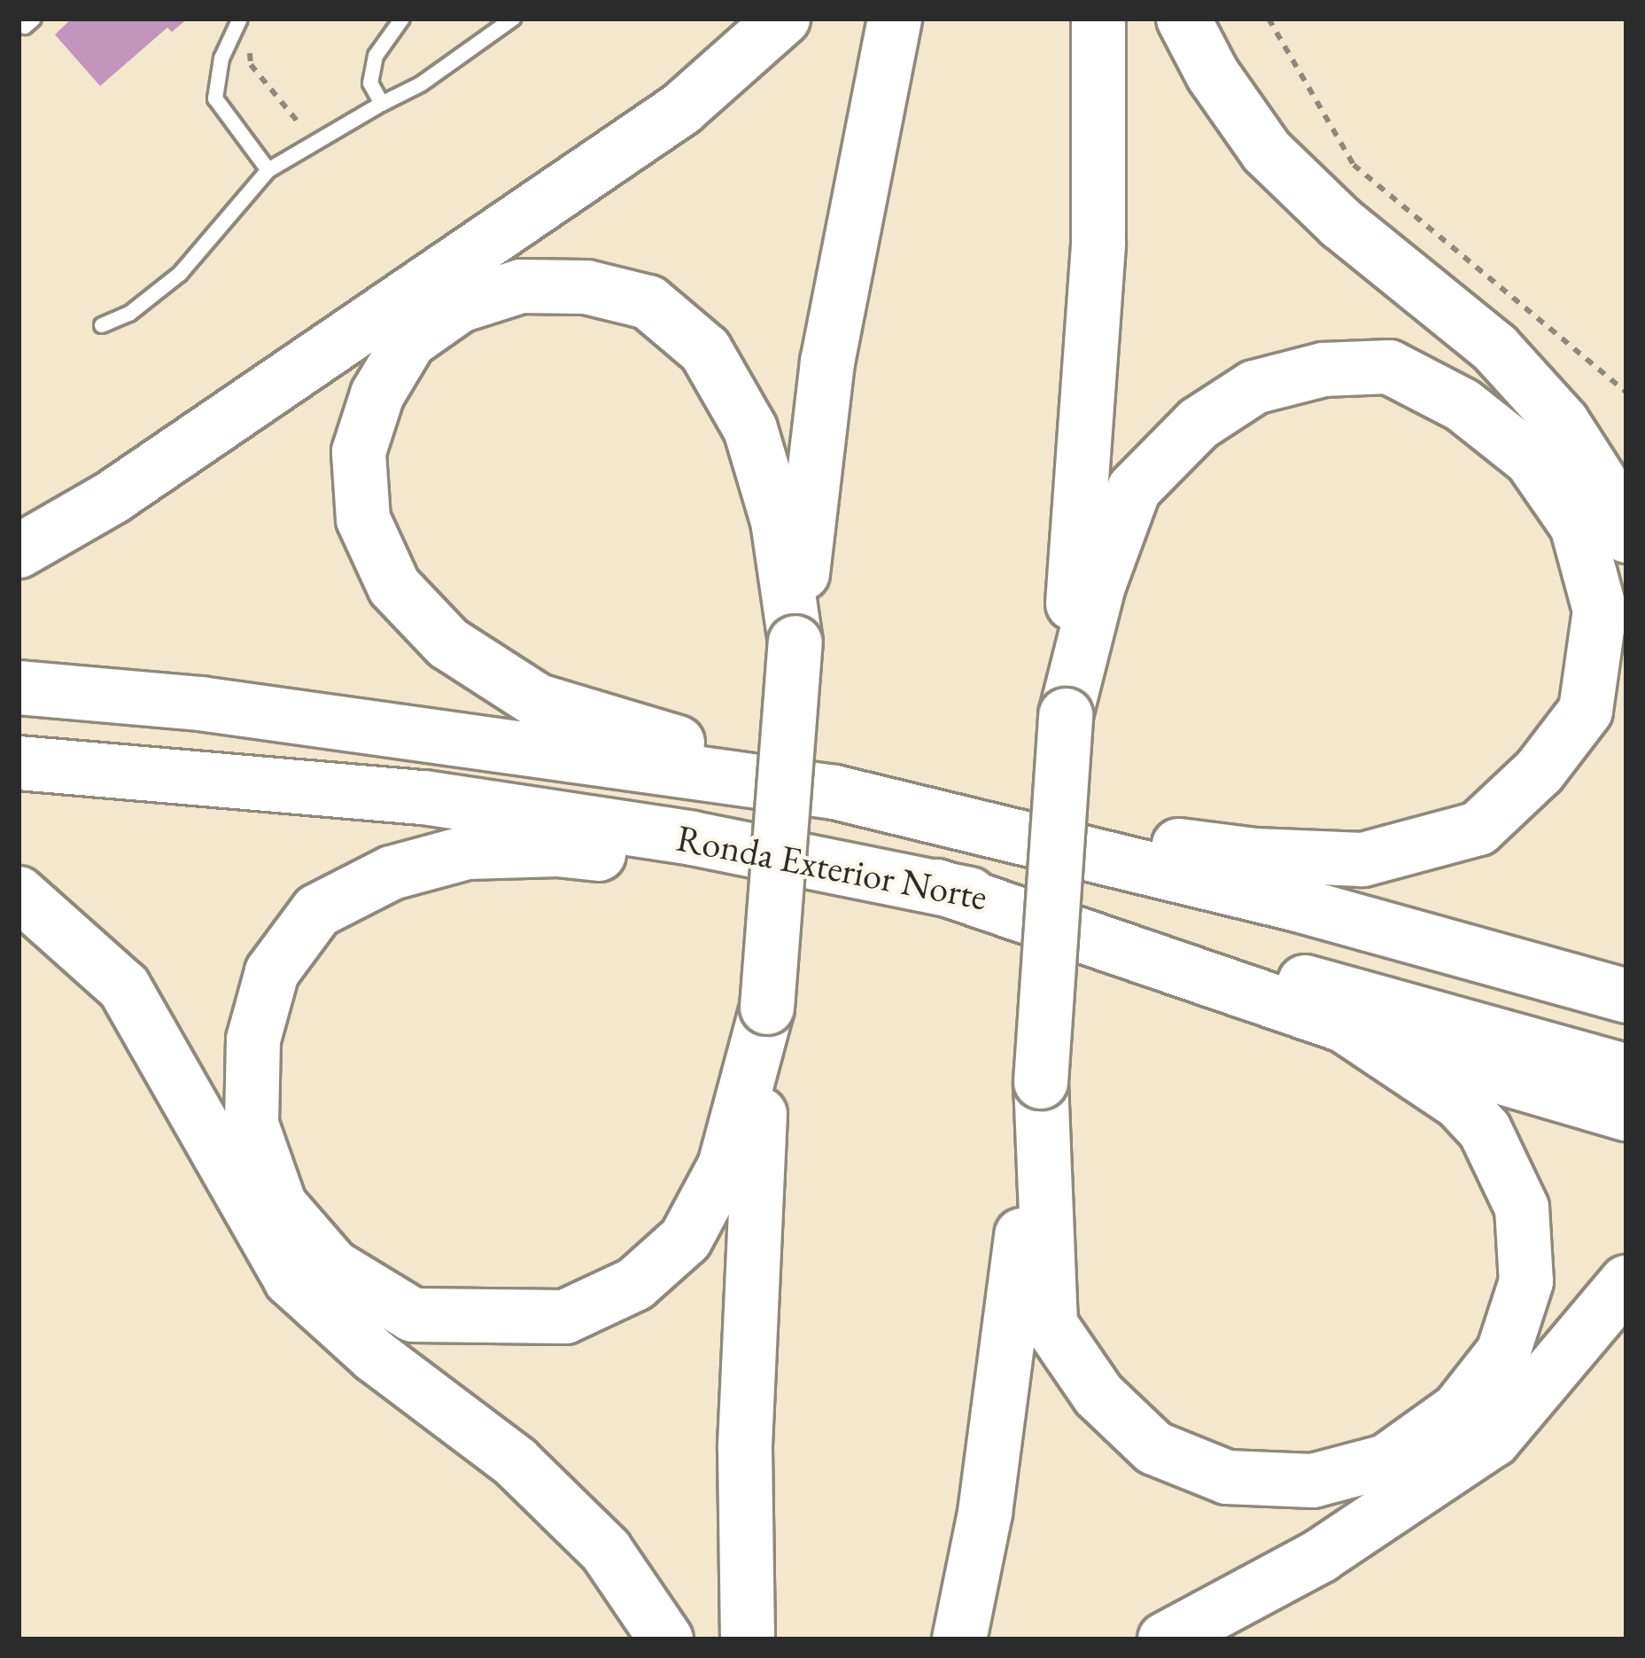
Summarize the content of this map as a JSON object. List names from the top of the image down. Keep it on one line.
{"streets":{"highway":["Ronda Exterior Norte"]}}
